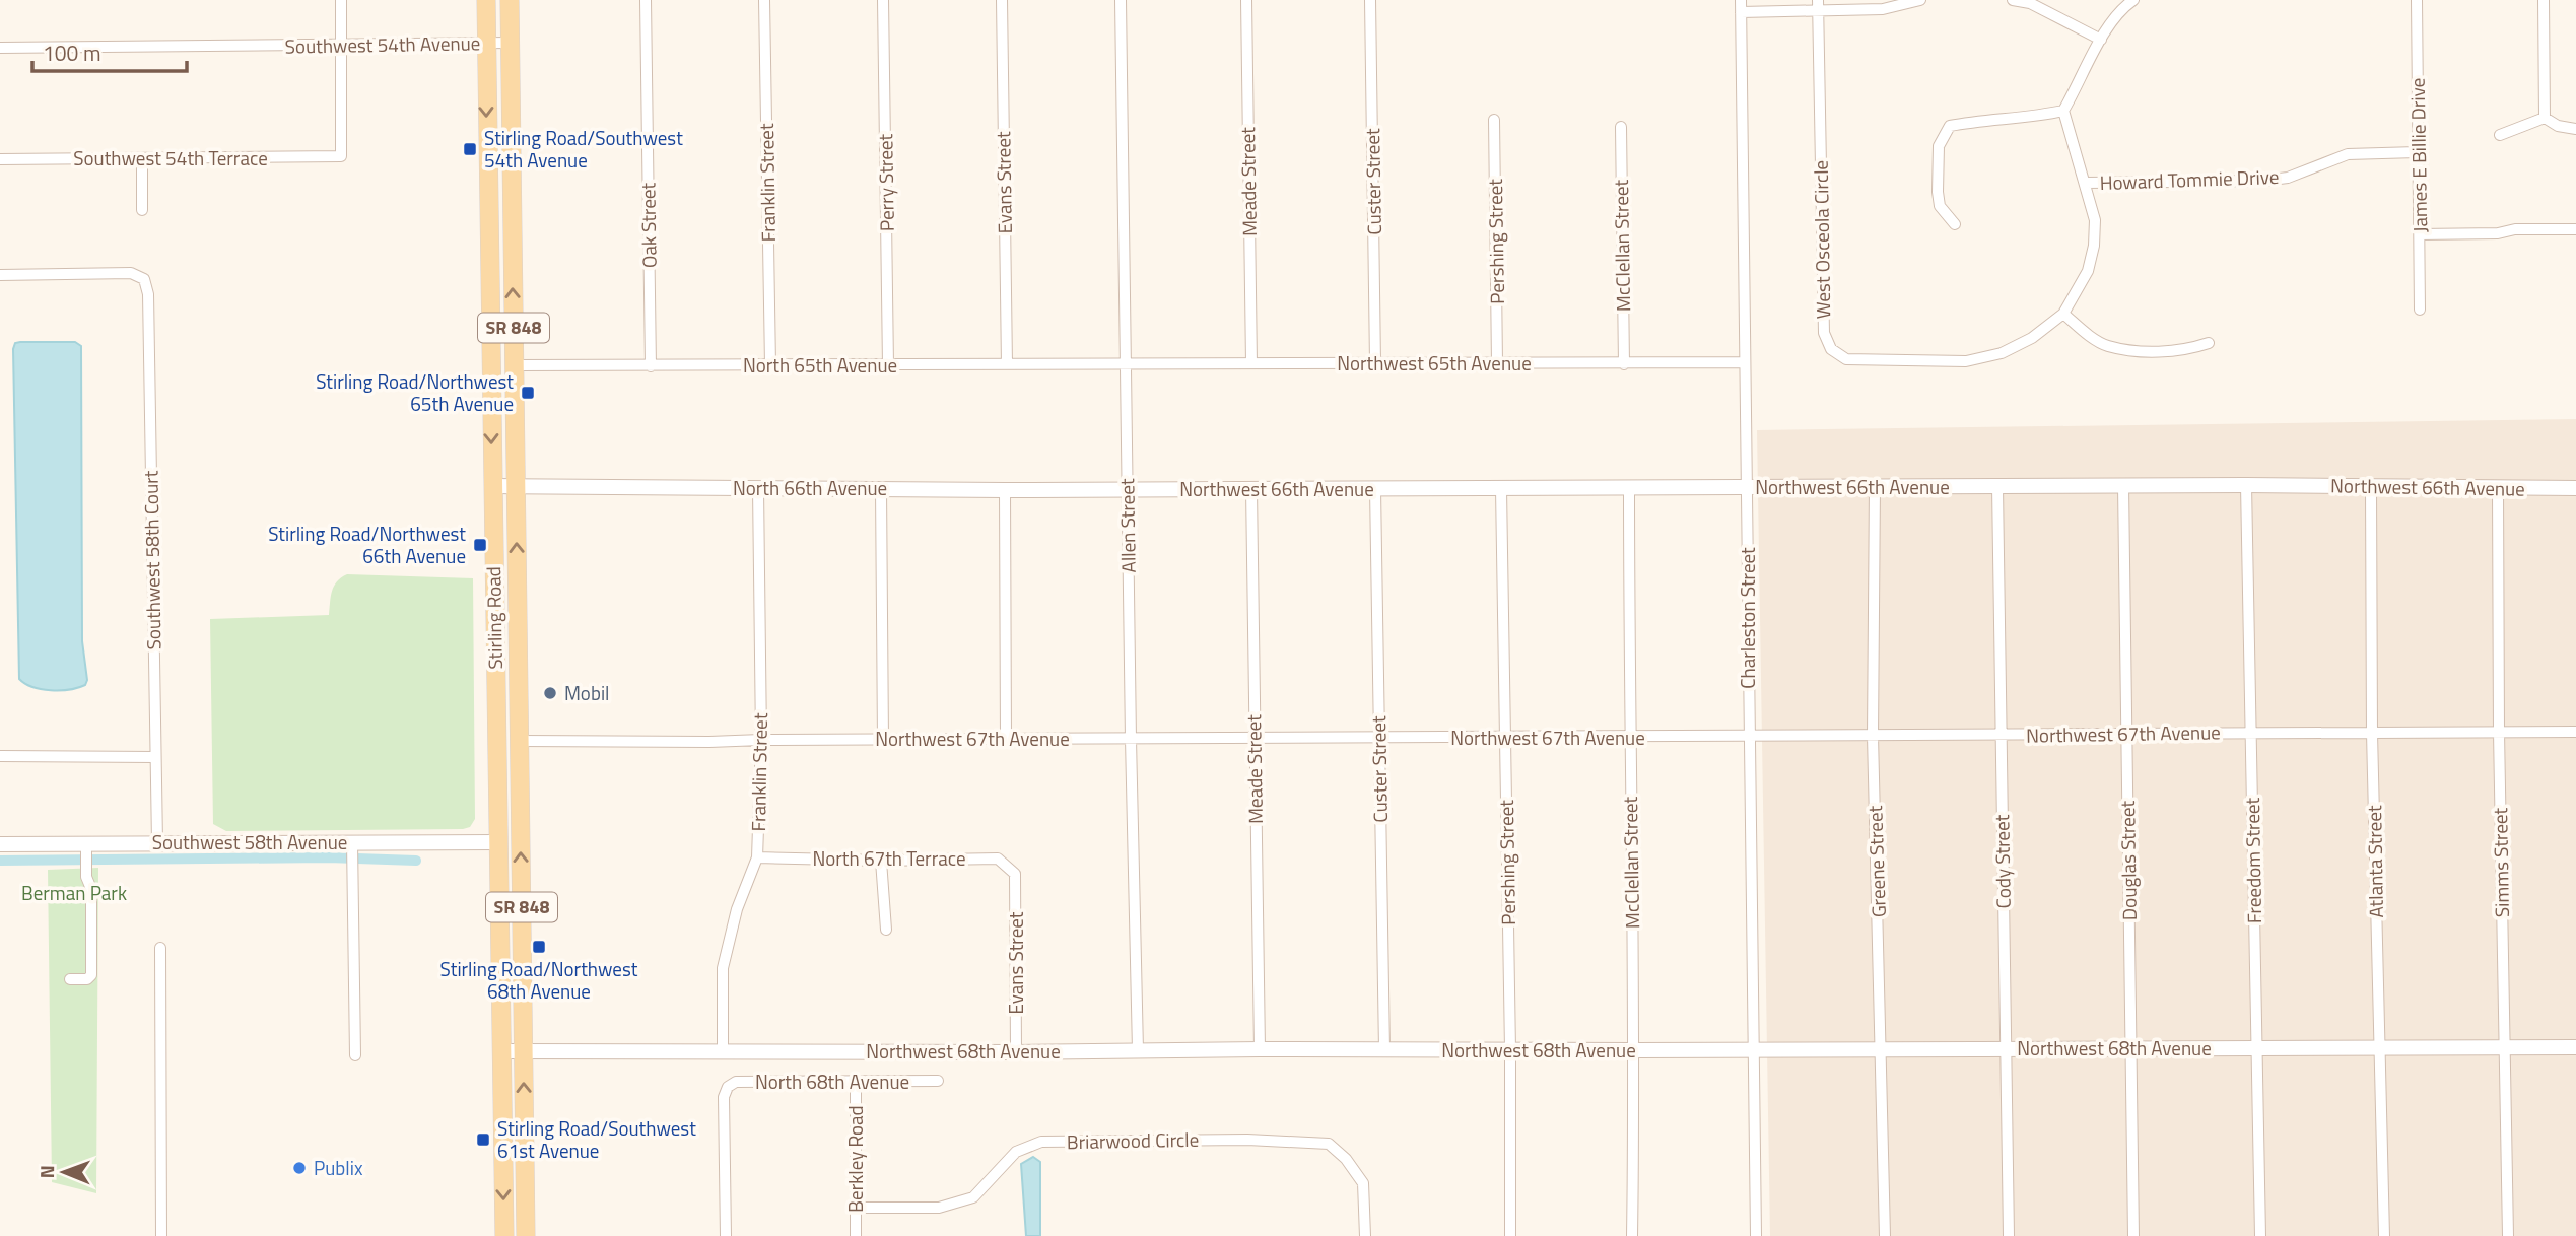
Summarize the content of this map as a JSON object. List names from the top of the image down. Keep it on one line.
{"streets":{"main road":["SR 848","Stirling Road"],"street":["Southwest 54th Avenue","James E Billie Drive","Southwest 54th Terrace","Howard Tommie Drive","Meade Street","Custer Street","Franklin Street","Perry Street","Evans Street","Oak Street","West Osceola Circle","Pershing Street","McClellan Street","Northwest 65th Avenue","North 65th Avenue","Northwest 66th Avenue","North 66th Avenue","Allen Street","Southwest 58th Court","Charleston Street","Northwest 67th Avenue","Southwest 58th Avenue","North 67th Terrace","Douglas Street","Freedom Street","Greene Street","Cody Street","Atlanta Street","Simms Street","Northwest 68th Avenue","North 68th Avenue","Briarwood Circle","Berkley Road"]},"crossings":[["Southwest 54th Avenue","Southwest 54th Terrace"],["Southwest 54th Avenue","Stirling Road"],["James E Billie Drive","Howard Tommie Drive"],["Howard Tommie Drive","West Osceola Circle"],["Meade Street","Northwest 65th Avenue"],["Meade Street","Northwest 66th Avenue"],["Meade Street","Northwest 67th Avenue"],["Meade Street","Northwest 68th Avenue"],["Custer Street","Northwest 65th Avenue"],["Custer Street","Northwest 66th Avenue"],["Custer Street","Northwest 67th Avenue"],["Custer Street","Northwest 68th Avenue"],["Franklin Street","North 65th Avenue"],["Franklin Street","North 66th Avenue"],["Franklin Street","Northwest 67th Avenue"],["Franklin Street","North 67th Terrace"],["Franklin Street","Northwest 68th Avenue"],["Perry Street","North 65th Avenue"],["Evans Street","North 65th Avenue"],["Evans Street","North 67th Terrace"],["Evans Street","Northwest 68th Avenue"],["Oak Street","North 65th Avenue"],["Pershing Street","Northwest 65th Avenue"],["Pershing Street","Northwest 66th Avenue"],["Pershing Street","Northwest 67th Avenue"],["Pershing Street","Northwest 68th Avenue"],["McClellan Street","Northwest 65th Avenue"],["McClellan Street","Northwest 66th Avenue"],["McClellan Street","Northwest 67th Avenue"],["McClellan Street","Northwest 68th Avenue"],["Northwest 65th Avenue","North 65th Avenue"],["Northwest 65th Avenue","Allen Street"],["Northwest 65th Avenue","Charleston Street"],["North 65th Avenue","Allen Street"],["North 65th Avenue","Stirling Road"],["Northwest 66th Avenue","North 66th Avenue"],["Northwest 66th Avenue","Allen Street"],["Northwest 66th Avenue","Charleston Street"],["Northwest 66th Avenue","Douglas Street"],["Northwest 66th Avenue","Freedom Street"],["Northwest 66th Avenue","Greene Street"],["Northwest 66th Avenue","Cody Street"],["Northwest 66th Avenue","Atlanta Street"],["Northwest 66th Avenue","Simms Street"],["North 66th Avenue","Allen Street"],["North 66th Avenue","Stirling Road"],["Allen Street","Northwest 67th Avenue"],["Allen Street","Northwest 68th Avenue"],["Southwest 58th Court","Southwest 58th Avenue"],["Stirling Road","Northwest 67th Avenue"],["Stirling Road","Southwest 58th Avenue"],["Stirling Road","Northwest 68th Avenue"],["Charleston Street","Northwest 67th Avenue"],["Charleston Street","Northwest 68th Avenue"],["Northwest 67th Avenue","Douglas Street"],["Northwest 67th Avenue","Freedom Street"],["Northwest 67th Avenue","Greene Street"],["Northwest 67th Avenue","Cody Street"],["Northwest 67th Avenue","Atlanta Street"],["Northwest 67th Avenue","Simms Street"],["Douglas Street","Northwest 68th Avenue"],["Freedom Street","Northwest 68th Avenue"],["Greene Street","Northwest 68th Avenue"],["Cody Street","Northwest 68th Avenue"],["Atlanta Street","Northwest 68th Avenue"],["Simms Street","Northwest 68th Avenue"],["North 68th Avenue","Berkley Road"],["Briarwood Circle","Berkley Road"]],"parks":["Berman Park"],"places":{"transit":["Stirling Road/Southwest 54th Avenue","Stirling Road/Northwest 65th Avenue","Stirling Road/Northwest 66th Avenue","Stirling Road/Northwest 68th Avenue","Stirling Road/Southwest 61st Avenue"],"other":["Mobil","Publix"]},"scale_bar":"100 m","north":"left"}
